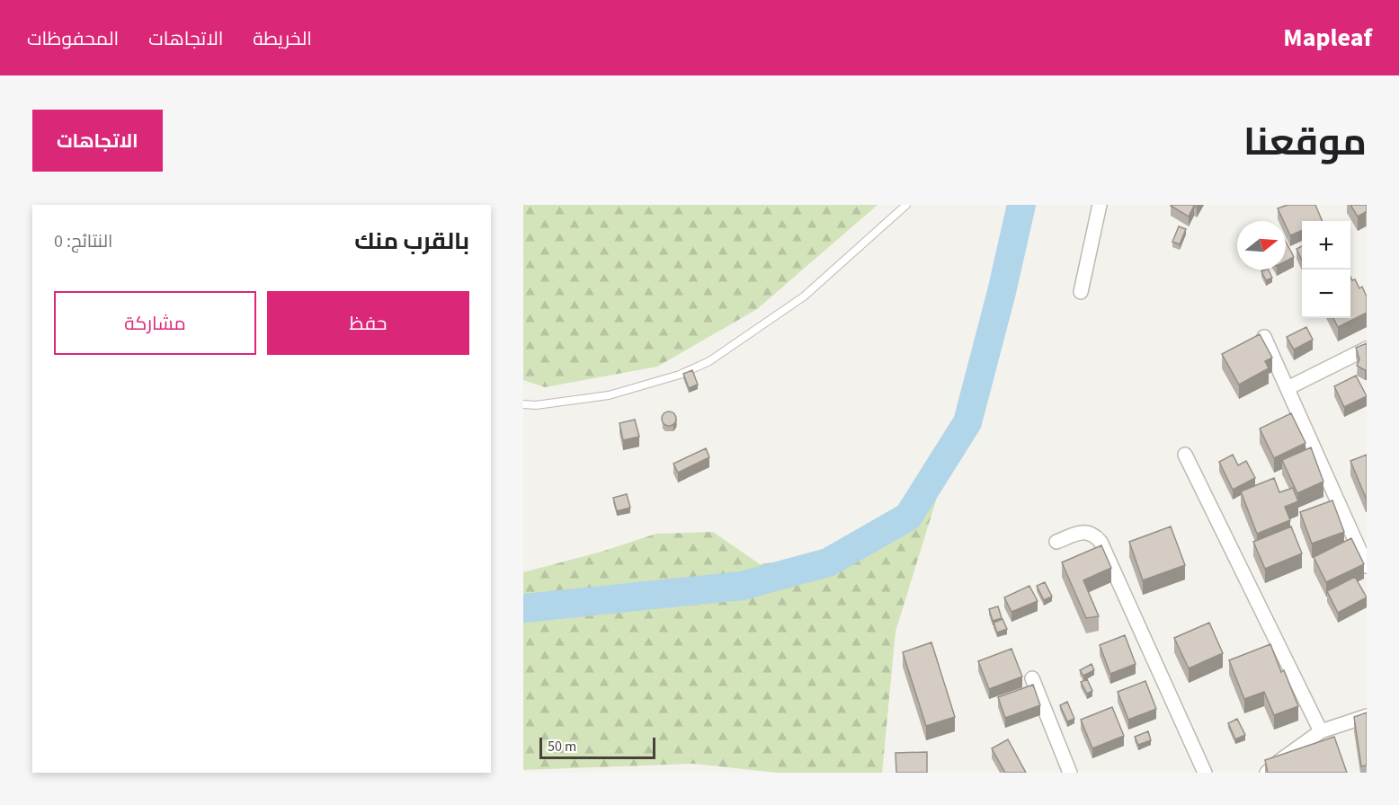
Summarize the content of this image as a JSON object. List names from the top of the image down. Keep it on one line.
{"scale_bar":"50 m","north":"right","page":{"header":"Mapleaf","nav":["الخريطة","الاتجاهات","المحفوظات"],"title":"موقعنا","buttons":["الاتجاهات",["حفظ","مشاركة"]],"heading":["بالقرب منك","النتائج: 0"],"map_buttons":["+","−"],"scale":"50 m"}}
